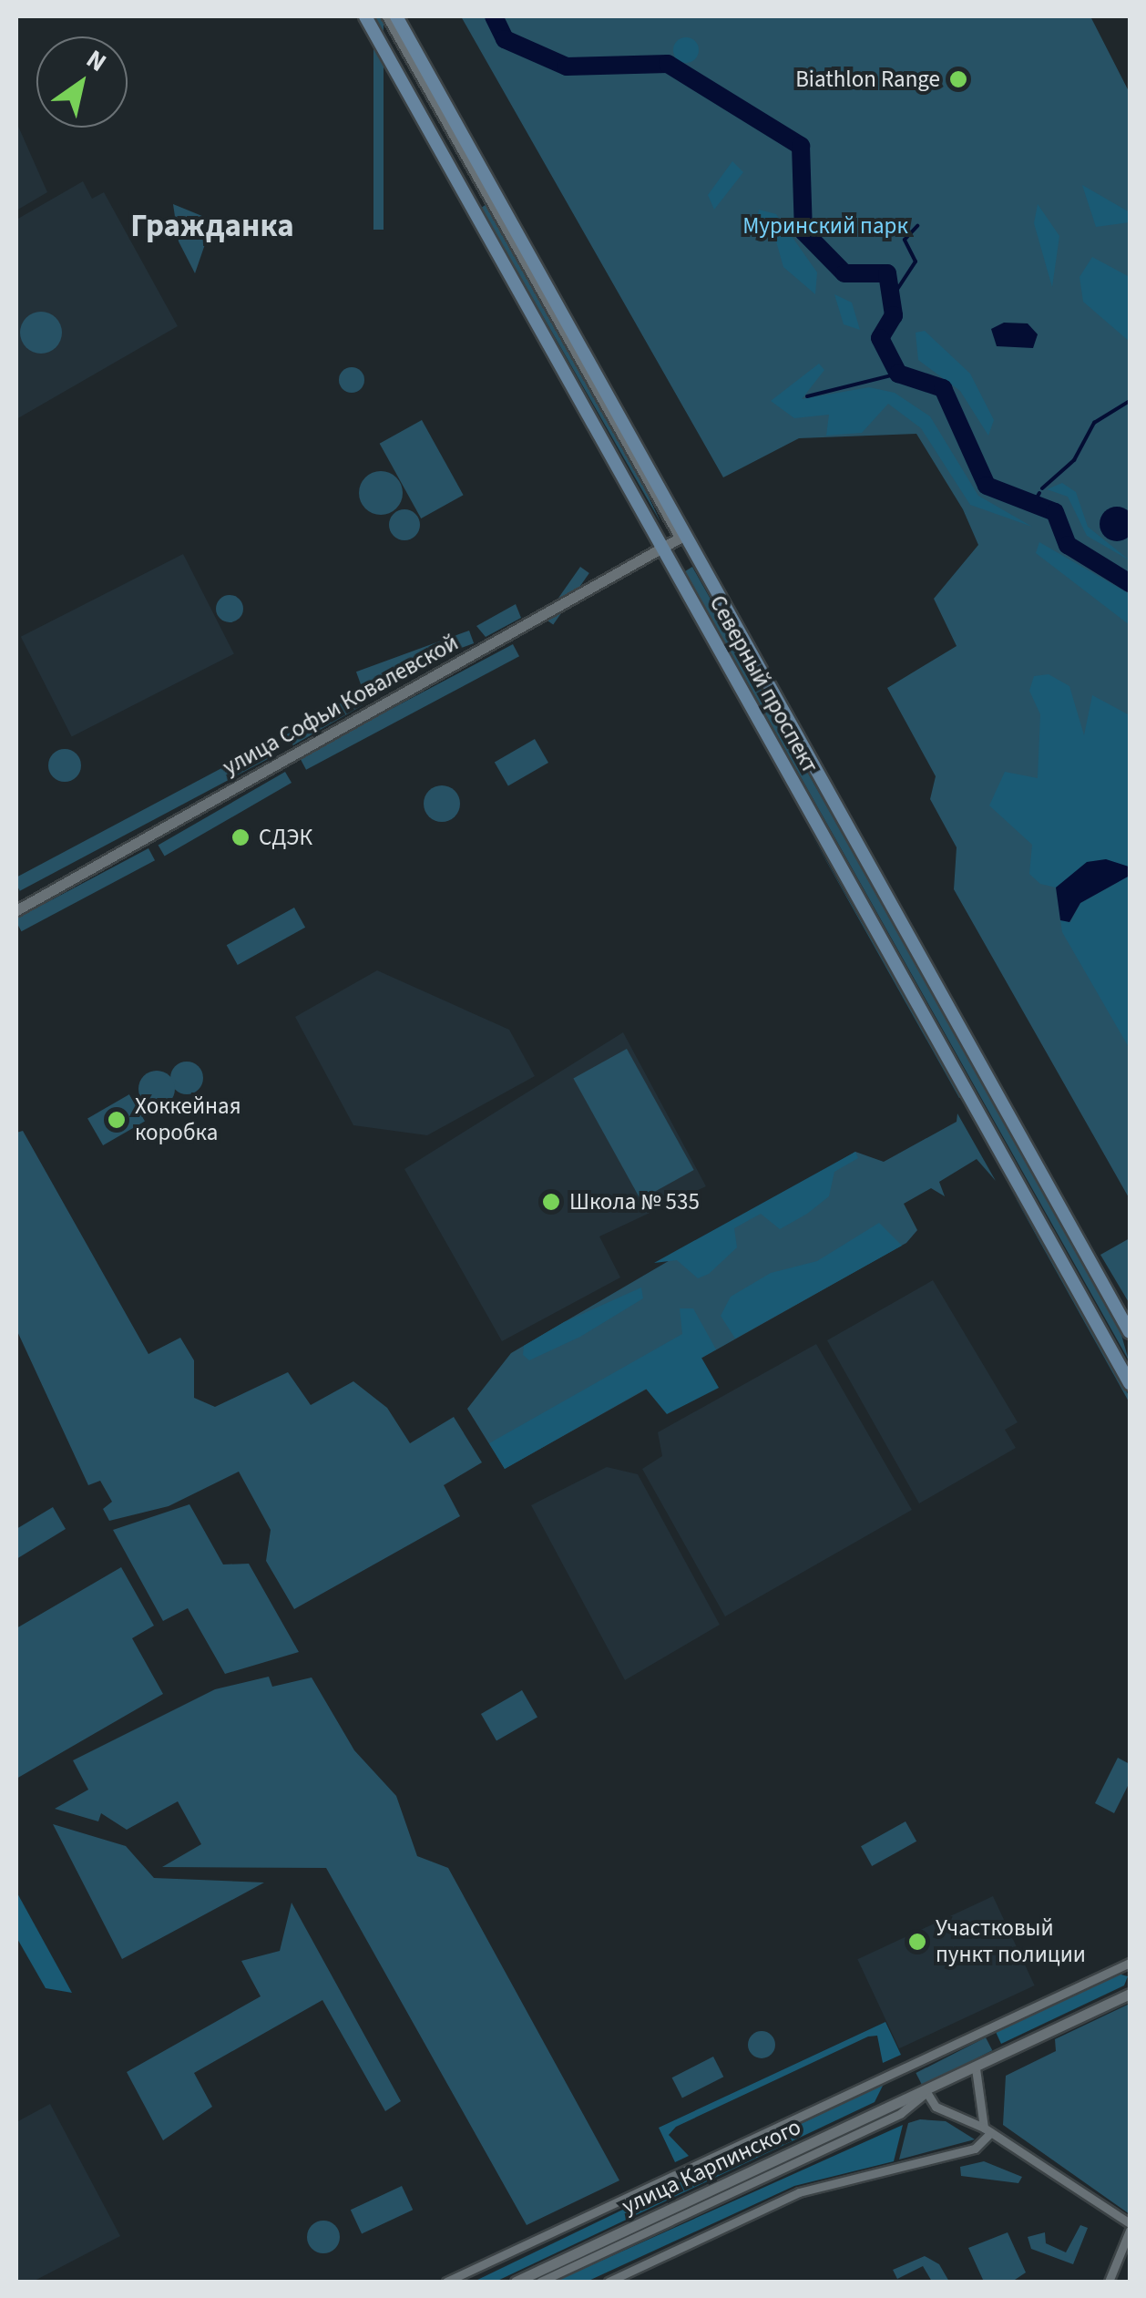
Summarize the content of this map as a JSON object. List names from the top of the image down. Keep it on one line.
{"streets":{"main road":["Северный проспект"],"street":["улица Софьи Ковалевской","улица Карпинского"]},"crossings":[["Северный проспект","улица Софьи Ковалевской"]],"districts":["Гражданка"],"parks":["Муринский парк"],"places":["Biathlon Range","СДЭК","Хоккейная коробка","Школа № 535","Участковый пункт полиции"],"north":"top right"}
